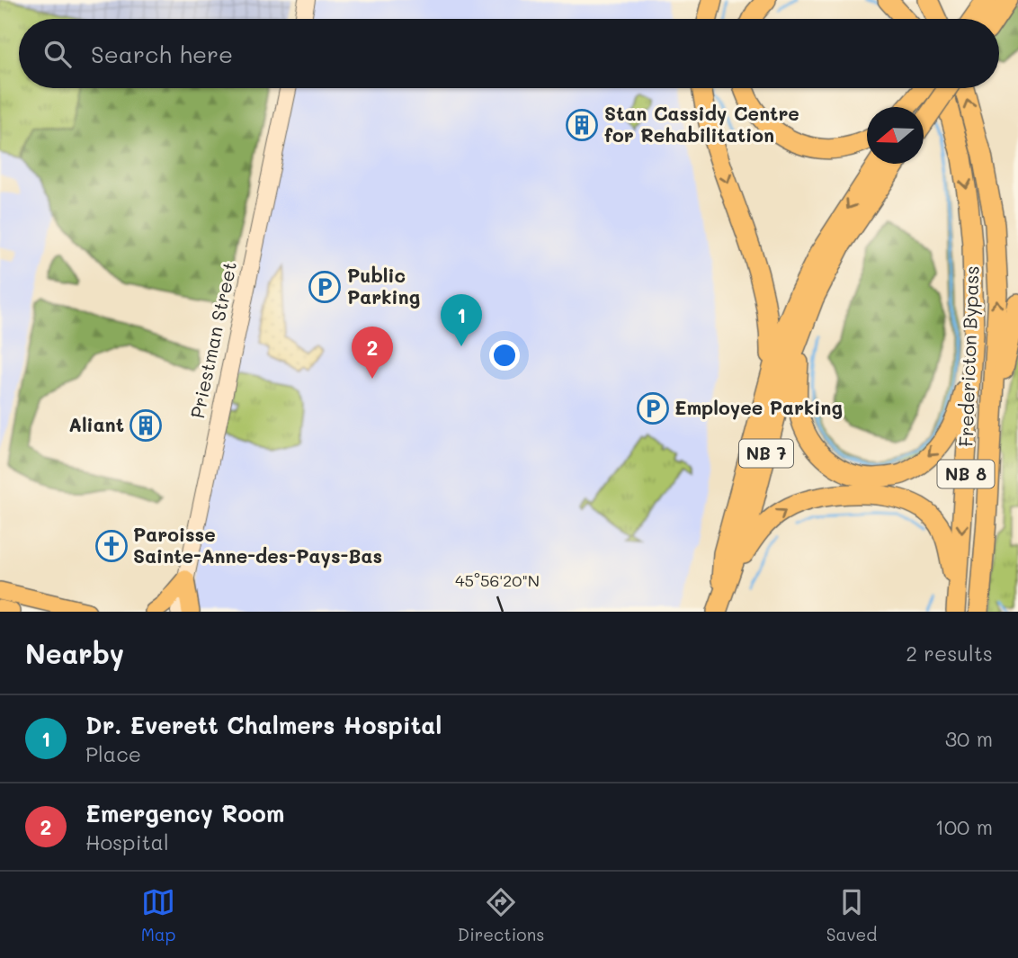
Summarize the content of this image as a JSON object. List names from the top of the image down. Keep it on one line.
{"streets":{"highway":["Fredericton Bypass","NB 7","NB 8"],"street":["Priestman Street"]},"places":{"building":["Stan Cassidy Centre for Rehabilitation","Aliant"],"parking":["Public Parking","Employee Parking"],"church":["Paroisse Sainte-Anne-des-Pays-Bas"]},"north":"left","page":{"search":"Search here","pins":["1","2"],"heading":["Nearby","2 results"],"list":[{"mark":"1","name":"Dr. Everett Chalmers Hospital","note":"Place","value":"30 m"},{"mark":"2","name":"Emergency Room","note":"Hospital","value":"100 m"}],"nav":["Map","Directions","Saved"]},"coordinates":["45°56'20\"N"]}
